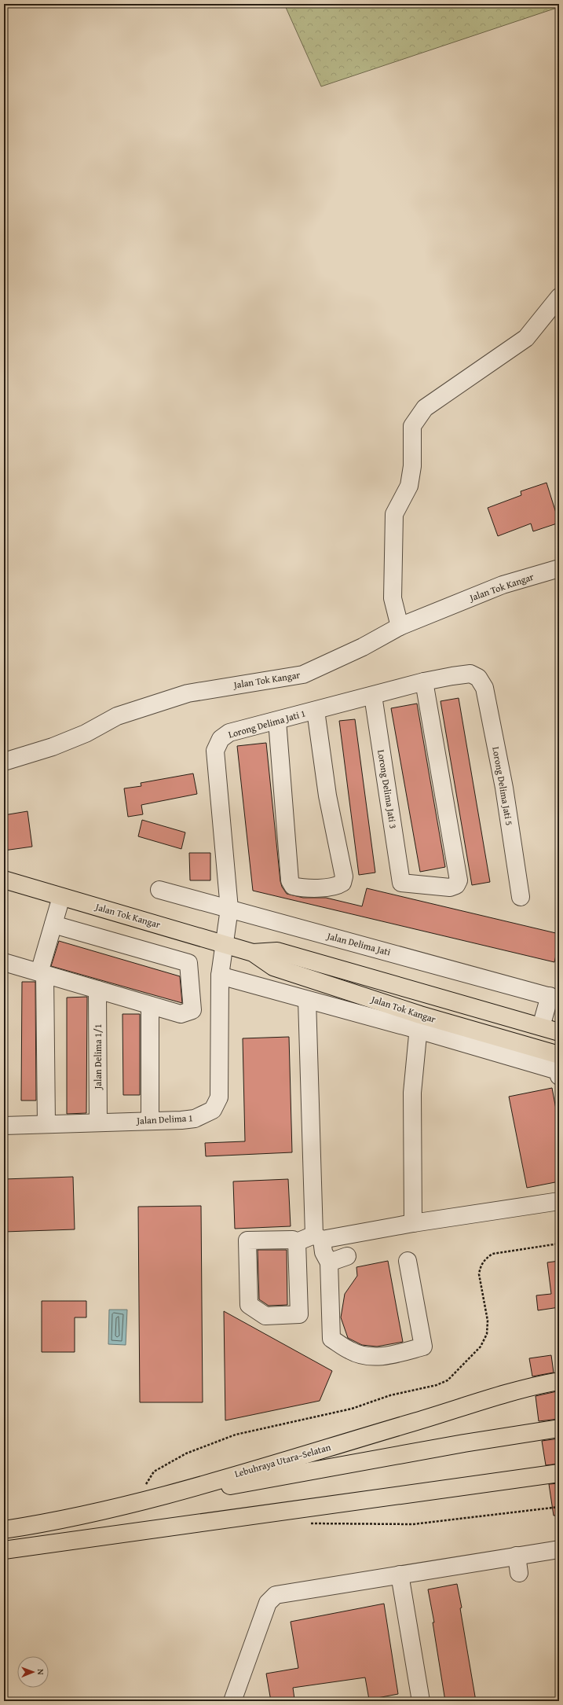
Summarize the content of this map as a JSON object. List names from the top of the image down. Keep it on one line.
{"streets":{"main road":["Jalan Tok Kangar","Lebuhraya Utara–Selatan"],"street":["Lorong Delima Jati 1","Lorong Delima Jati 5","Lorong Delima Jati 3","Jalan Delima Jati","Jalan Delima 1/1","Jalan Delima 1"]},"crossings":[["Jalan Tok Kangar","Lorong Delima Jati 1"],["Jalan Tok Kangar","Jalan Delima 1"],["Lorong Delima Jati 1","Lorong Delima Jati 5"],["Lorong Delima Jati 1","Lorong Delima Jati 3"],["Lorong Delima Jati 1","Jalan Delima Jati"],["Lorong Delima Jati 1","Jalan Delima 1"],["Jalan Delima 1/1","Jalan Delima 1"]],"north":"right"}
